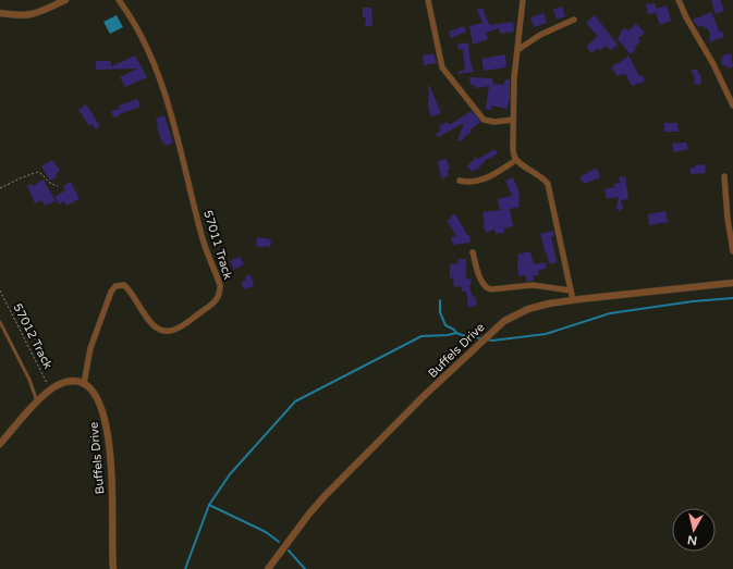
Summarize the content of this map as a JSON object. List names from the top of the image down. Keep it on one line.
{"streets":{"street":["57011 Track","Buffels Drive"],"path":["57012 Track"]},"crossings":[["57011 Track","Buffels Drive"]],"north":"bottom"}
